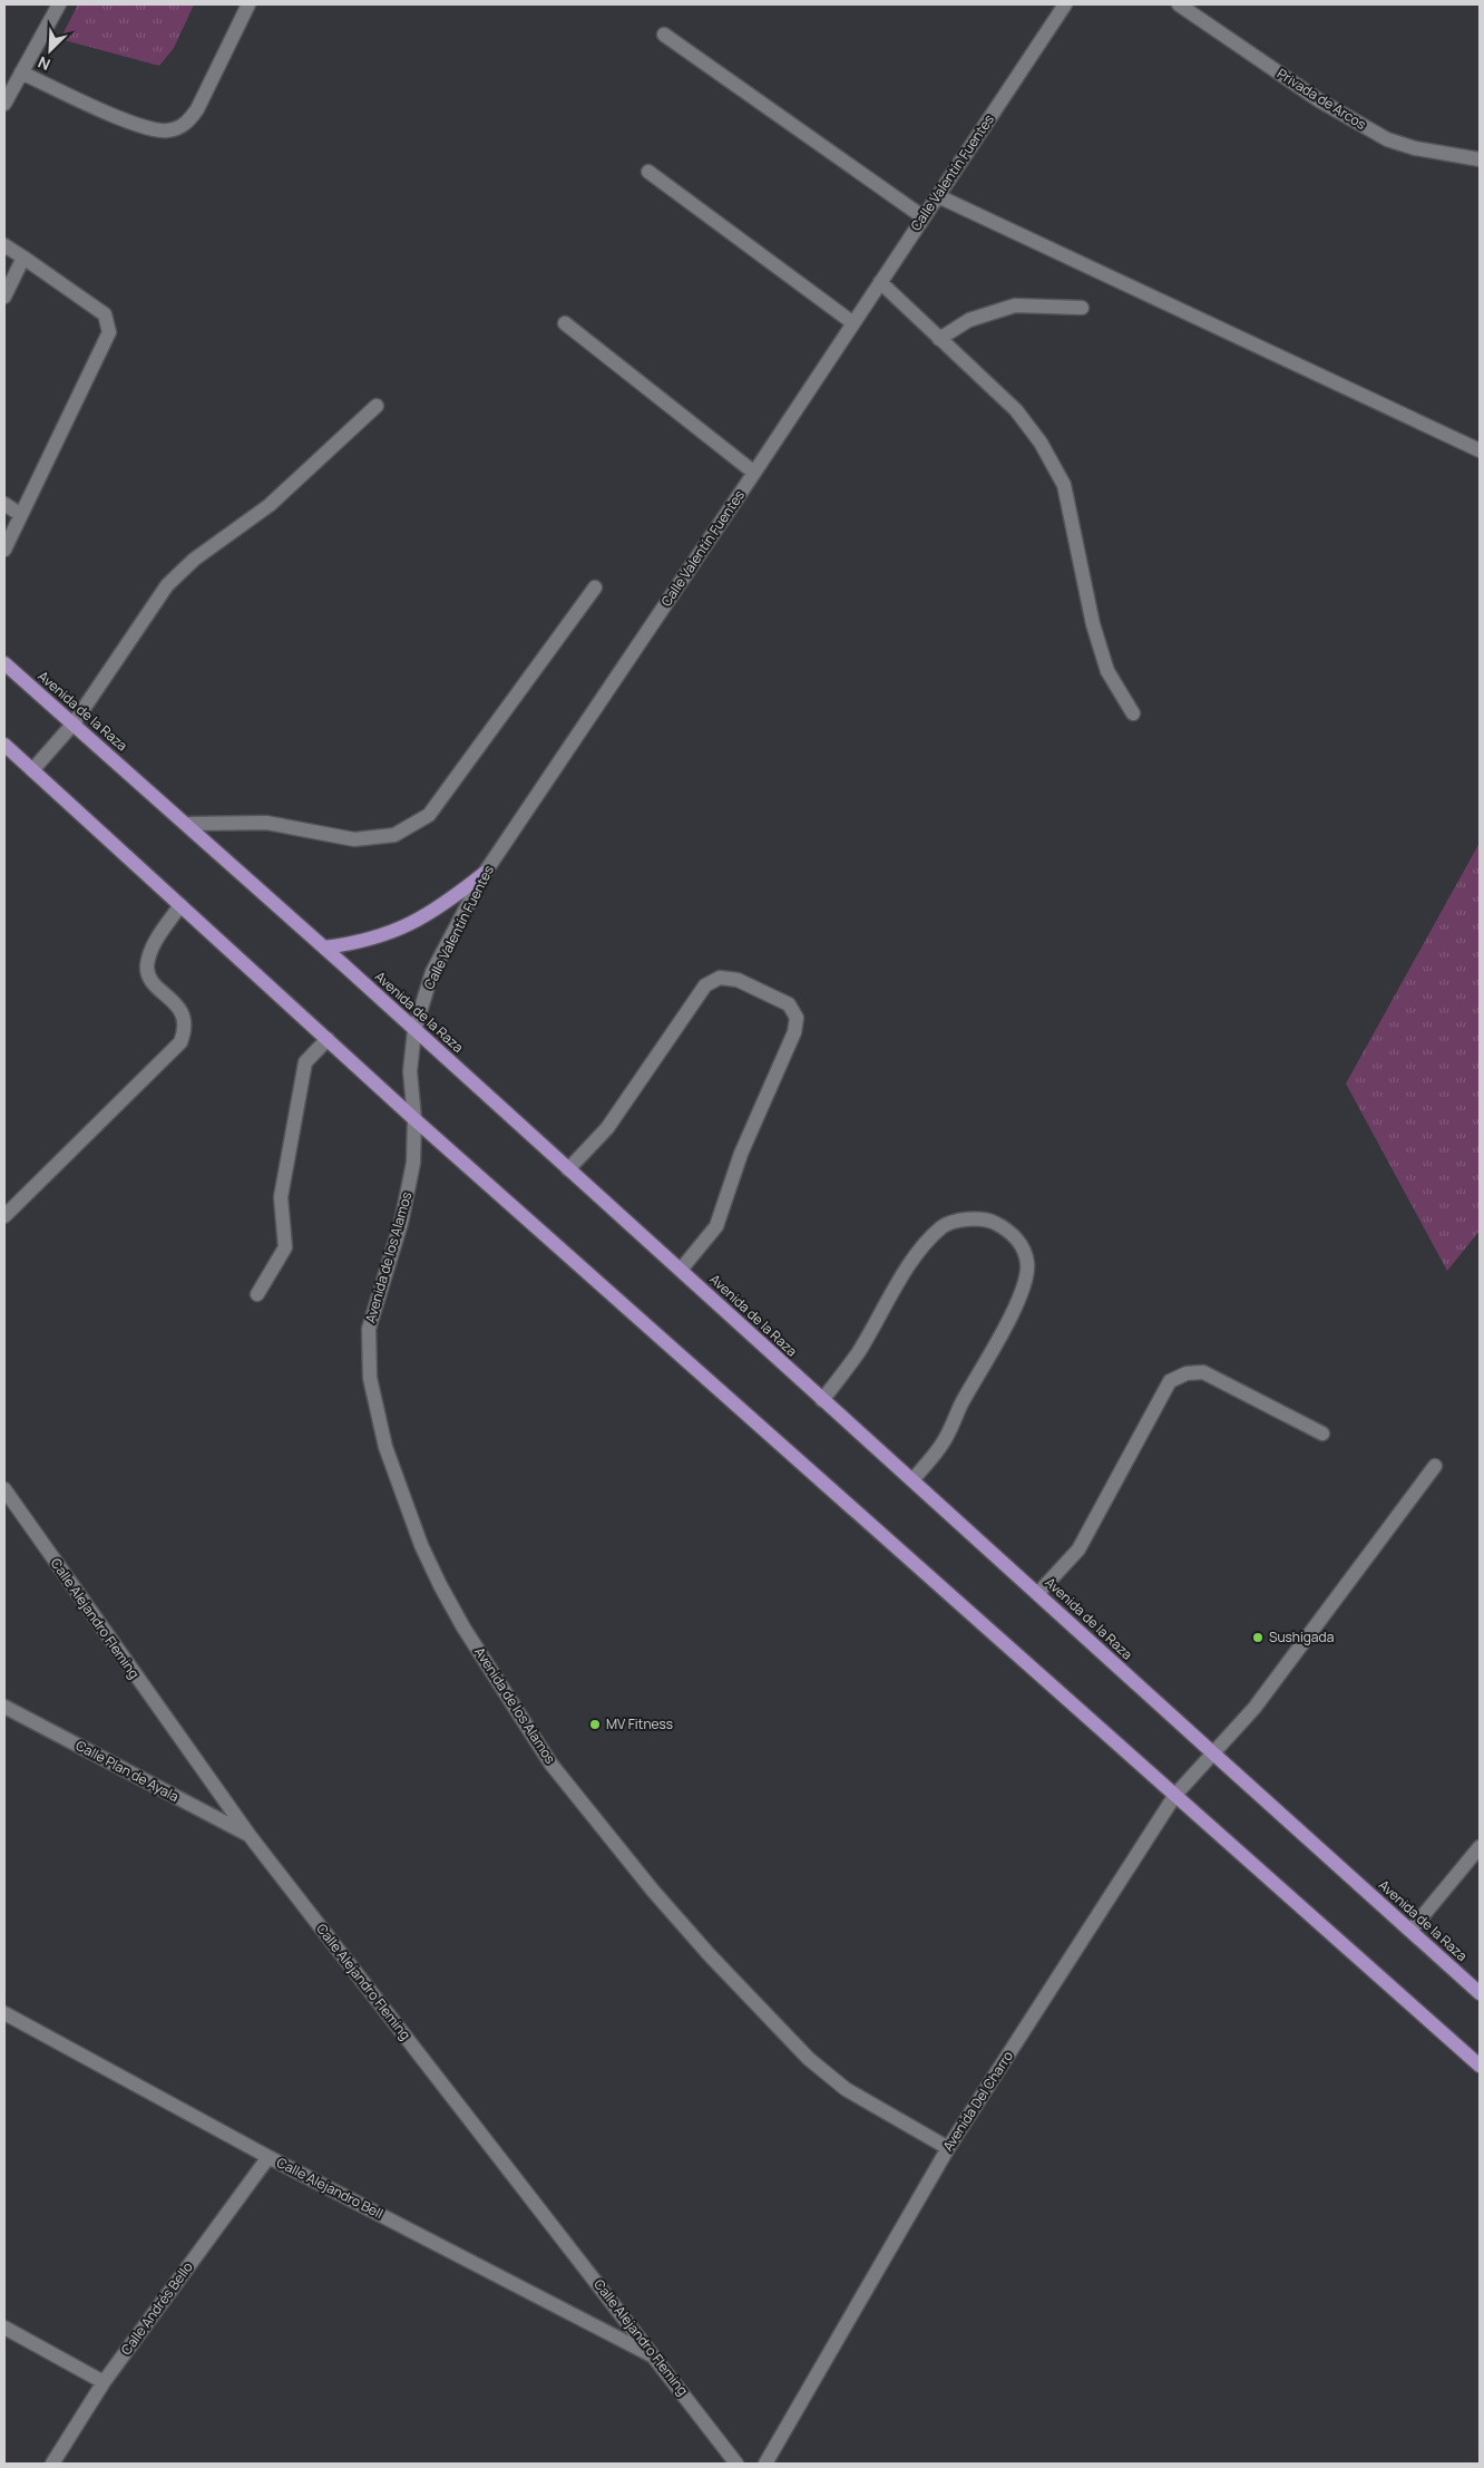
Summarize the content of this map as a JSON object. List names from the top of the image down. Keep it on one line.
{"streets":{"main road":["Avenida de la Raza"],"street":["Privada de Arcos","Calle Valentín Fuentes","Avenida de los Alamos","Calle Alejandro Fleming","Calle Plan de Ayala","Avenida Del Charro","Calle Alejandro Bell","Calle Andrés Bello"]},"crossings":[["Calle Valentín Fuentes","Avenida de la Raza"],["Calle Valentín Fuentes","Avenida de los Alamos"],["Avenida de la Raza","Avenida Del Charro"],["Avenida de los Alamos","Avenida Del Charro"],["Calle Alejandro Fleming","Calle Plan de Ayala"],["Calle Alejandro Fleming","Calle Alejandro Bell"],["Calle Alejandro Bell","Calle Andrés Bello"]],"places":["Sushigada","MV Fitness"],"north":"bottom left"}
